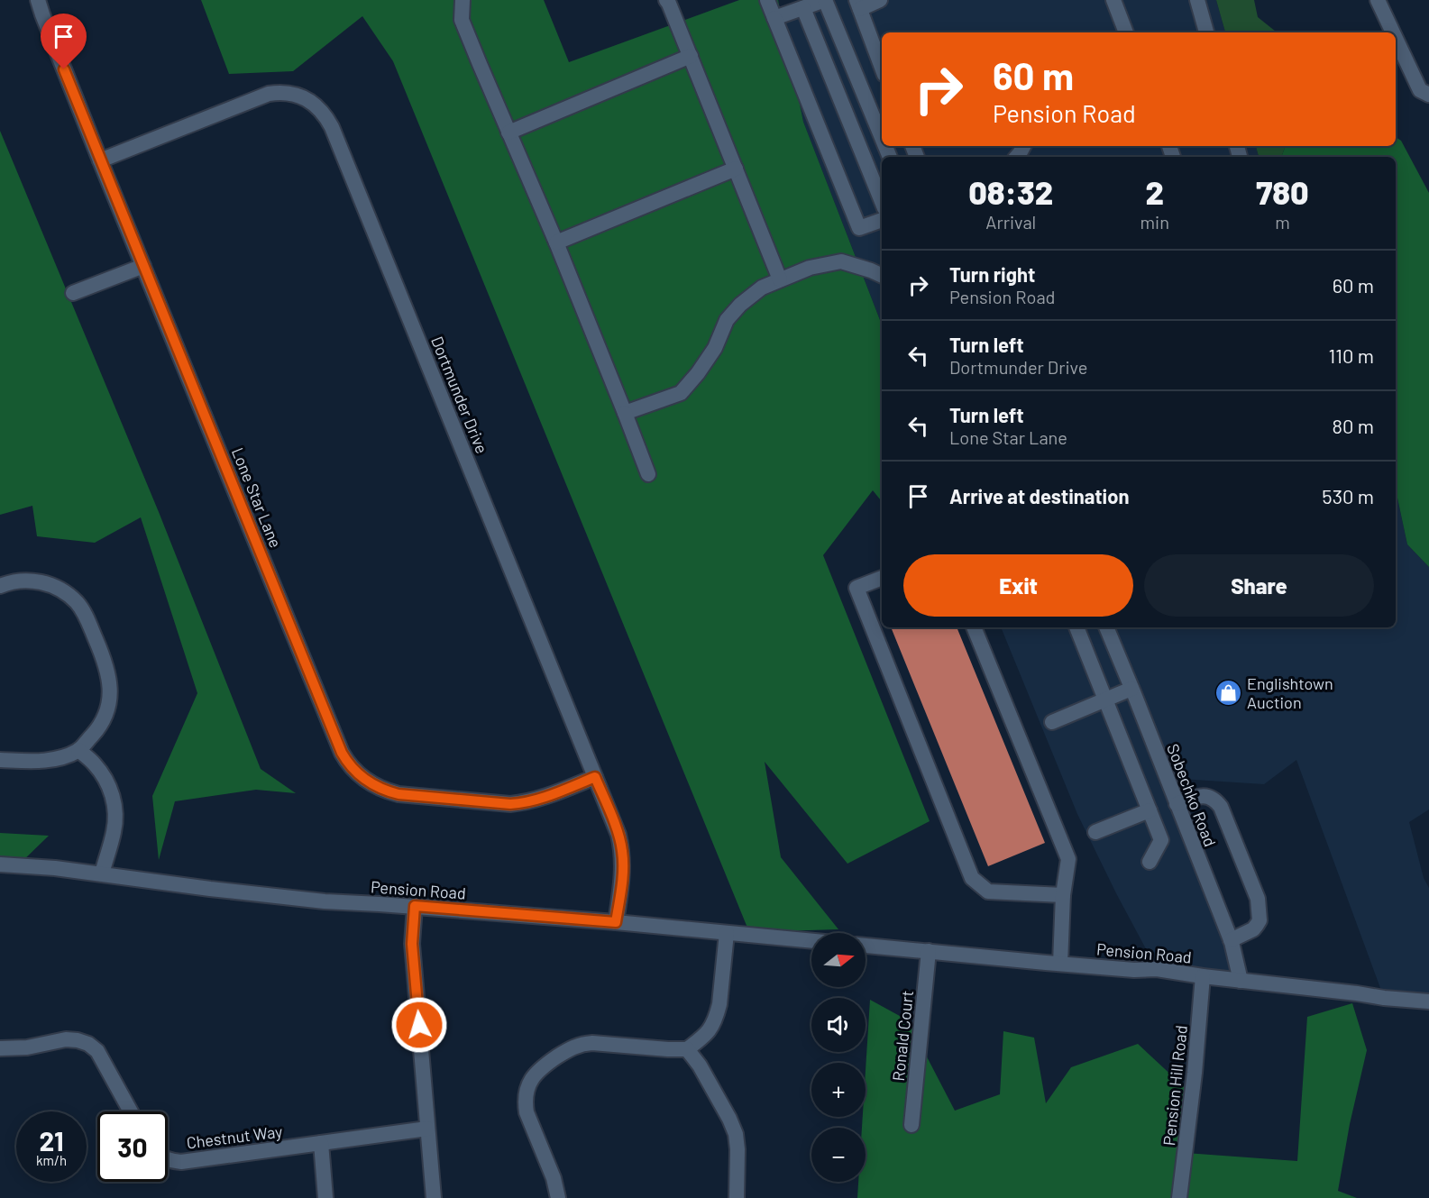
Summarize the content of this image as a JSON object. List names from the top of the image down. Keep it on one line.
{"streets":{"street":["Dortmunder Drive","Lone Star Lane","Sobechko Road","Pension Road","Ronald Court","Pension Hill Road","Chestnut Way"]},"crossings":[["Dortmunder Drive","Lone Star Lane"],["Dortmunder Drive","Pension Road"],["Sobechko Road","Pension Road"],["Pension Road","Ronald Court"],["Pension Road","Pension Hill Road"]],"places":{"shop":["Englishtown Auction"]},"north":"right","page":{"turn":["60 m","Pension Road"],"eta":["08:32","Arrival","2","min","780","m"],"list":[{"name":"Turn right","note":"Pension Road","value":"60 m"},{"name":"Turn left","note":"Dortmunder Drive","value":"110 m"},{"name":"Turn left","note":"Lone Star Lane","value":"80 m"},{"name":"Arrive at destination","value":"530 m"}],"buttons":["Exit","Share"],"map_buttons":["+","−"],"speed":"21 km/h","limit":"30"}}
